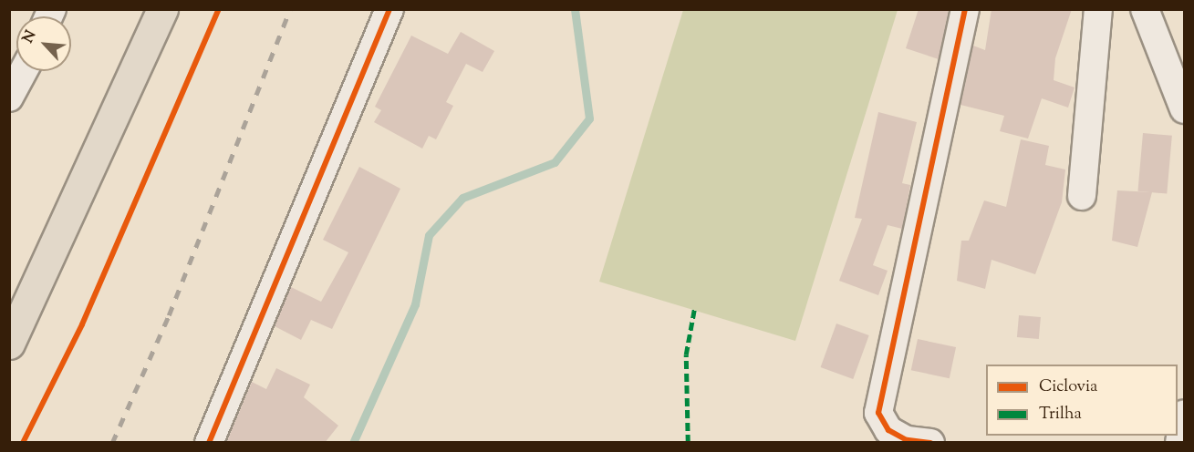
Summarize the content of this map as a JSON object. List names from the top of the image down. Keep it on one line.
{"legend":["Ciclovia","Trilha"],"north":"top left"}
